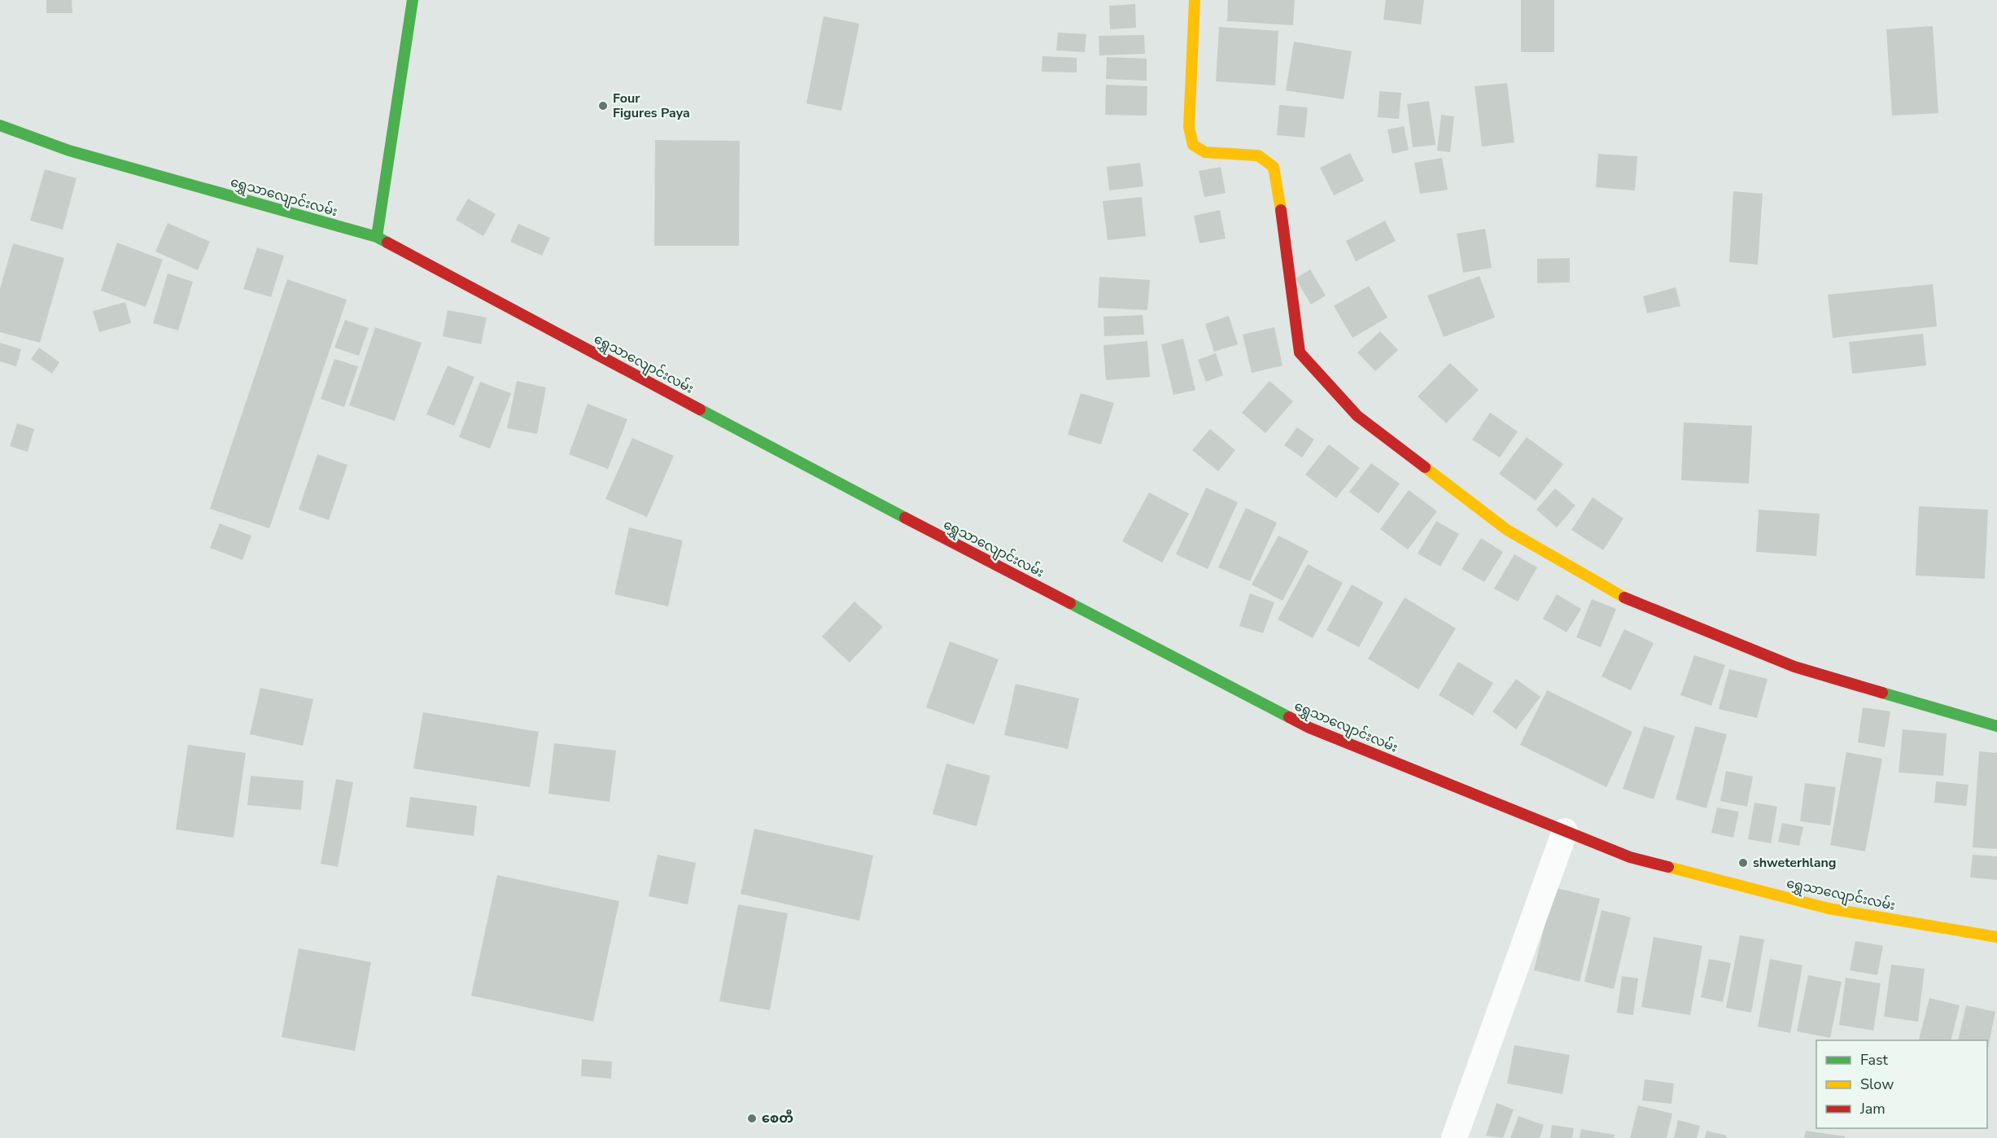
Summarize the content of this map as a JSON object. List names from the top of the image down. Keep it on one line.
{"streets":{"street":["ရွှေသာလျောင်းလမ်း"]},"places":["Four Figures Paya","shweterhlang","စေတီ"],"legend":["Fast","Slow","Jam"]}
